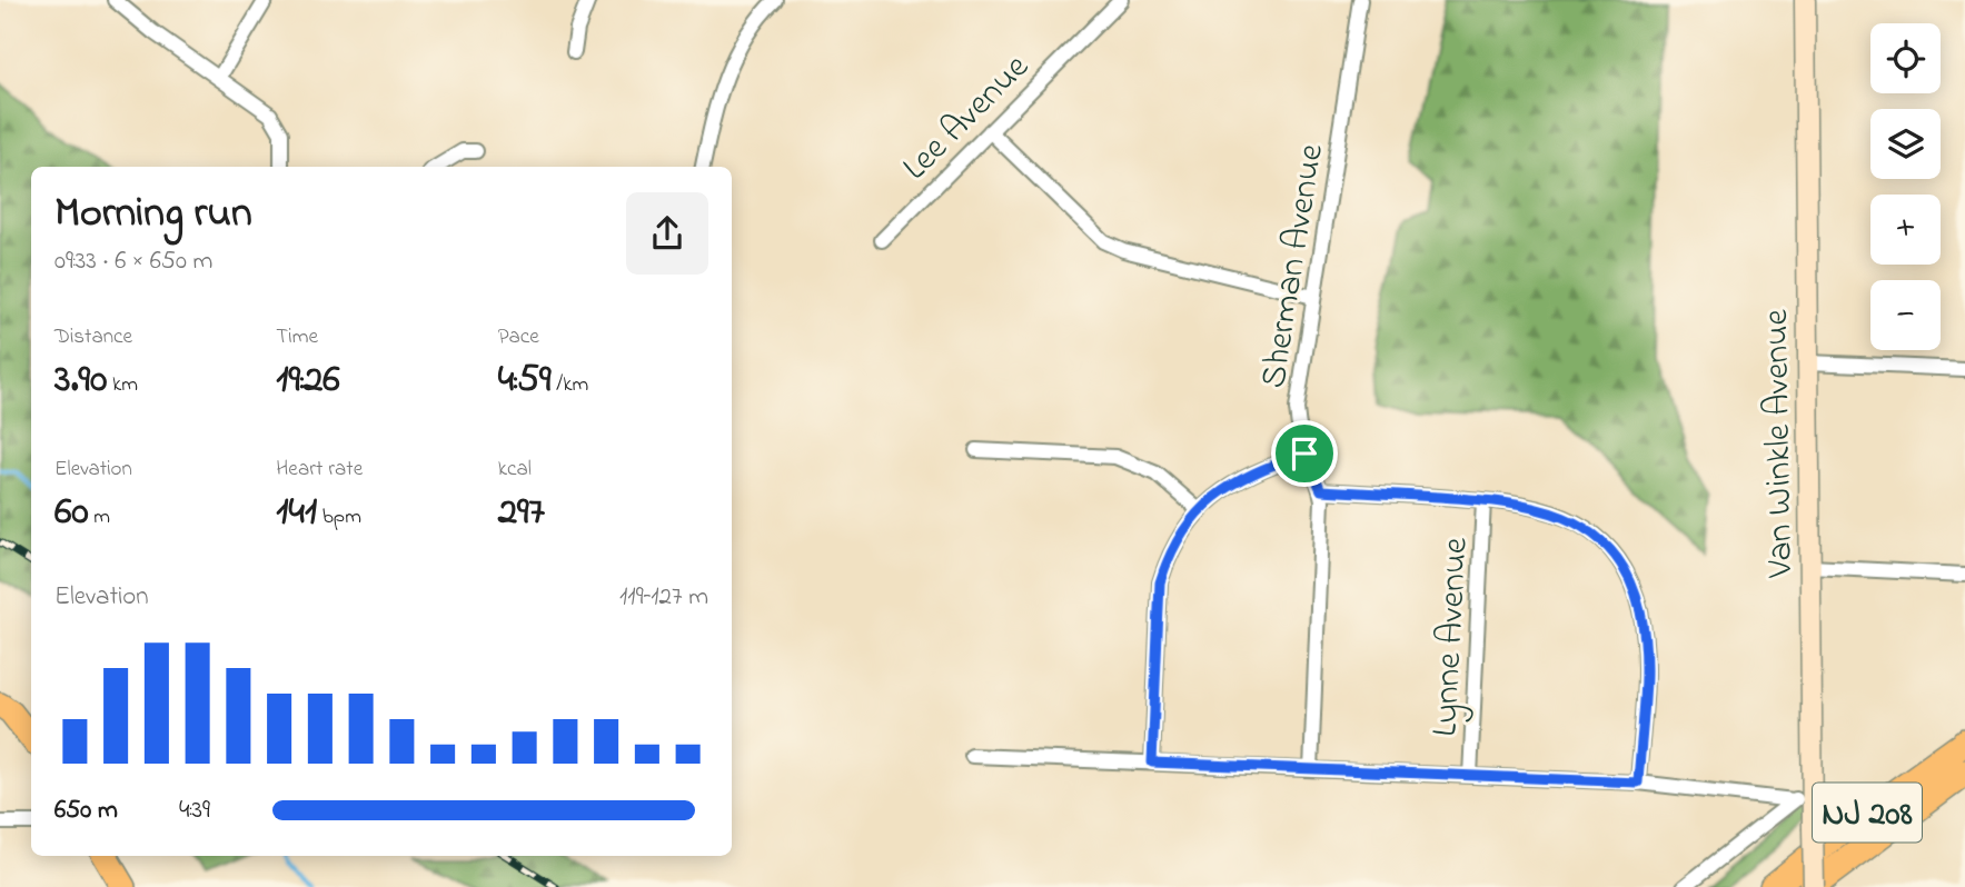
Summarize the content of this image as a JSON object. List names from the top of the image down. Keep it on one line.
{"streets":{"highway":["NJ 208"],"street":["Lee Avenue","Sherman Avenue","Van Winkle Avenue","Lynne Avenue"]},"crossings":[["Van Winkle Avenue","NJ 208"]],"page":{"map_buttons":["+","−"],"heading":["Morning run","09:33 · 6 × 650 m"],"stats":[["Distance","3.90 km"],["Time","19:26"],["Pace","4:59 /km"],["Elevation","60 m"],["Heart rate","141 bpm"],["kcal","297"]],"chart":["Elevation","119–127 m"],"list":[{"name":"650 m","note":"4:39"}]}}
